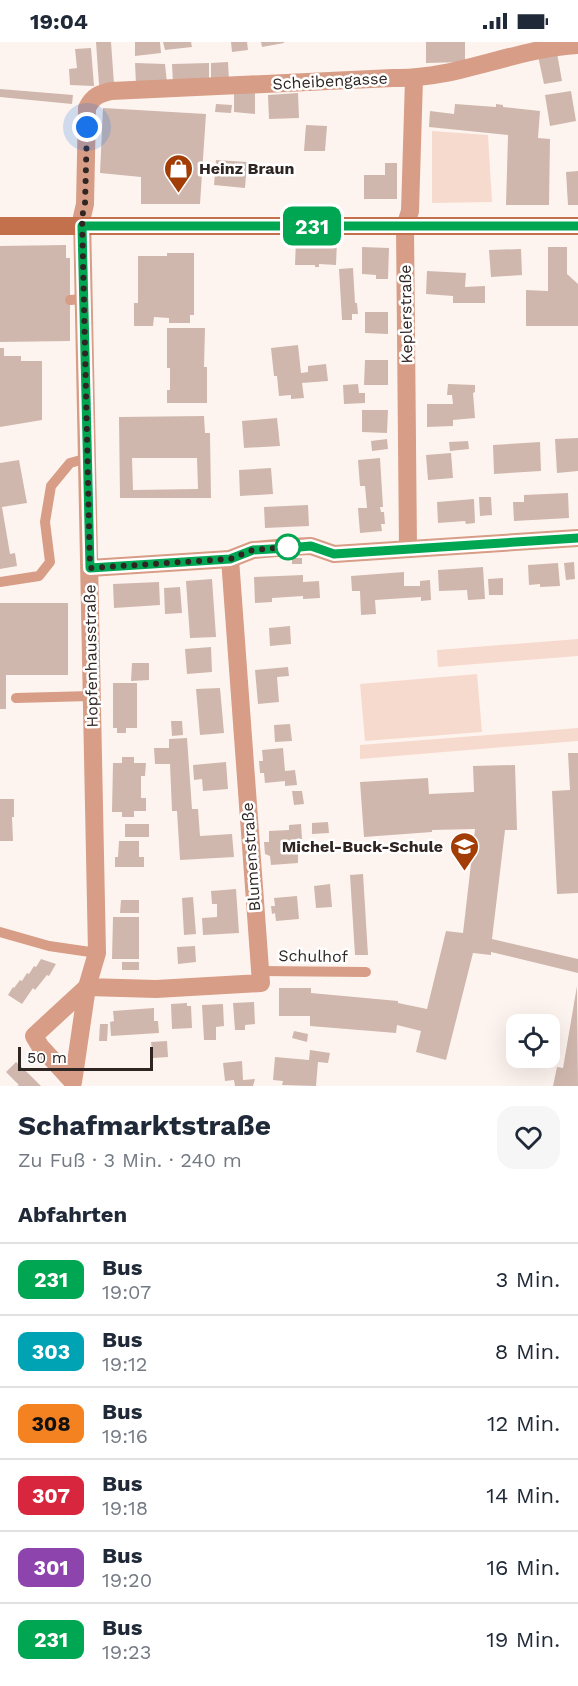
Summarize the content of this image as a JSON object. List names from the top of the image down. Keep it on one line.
{"streets":{"street":["Scheibengasse","Keplerstraße","Hopfenhausstraße","Blumenstraße"],"lane":["Schulhof"]},"crossings":[["Scheibengasse","Keplerstraße"],["Scheibengasse","Hopfenhausstraße"],["Blumenstraße","Schulhof"]],"places":{"shop":["Heinz Braun"],"school or university":["Michel-Buck-Schule"]},"lines":["bus line 231"],"scale_bar":"50 m","page":{"status":"19:04","on_map":"231","scale":"50 m","heading":[["Schafmarktstraße","Zu Fuß · 3 Min. · 240 m"],"Abfahrten"],"list":[{"mark":"231","name":"Bus","note":"19:07","value":"3 Min."},{"mark":"303","name":"Bus","note":"19:12","value":"8 Min."},{"mark":"308","name":"Bus","note":"19:16","value":"12 Min."},{"mark":"307","name":"Bus","note":"19:18","value":"14 Min."},{"mark":"301","name":"Bus","note":"19:20","value":"16 Min."},{"mark":"231","name":"Bus","note":"19:23","value":"19 Min."}]}}
